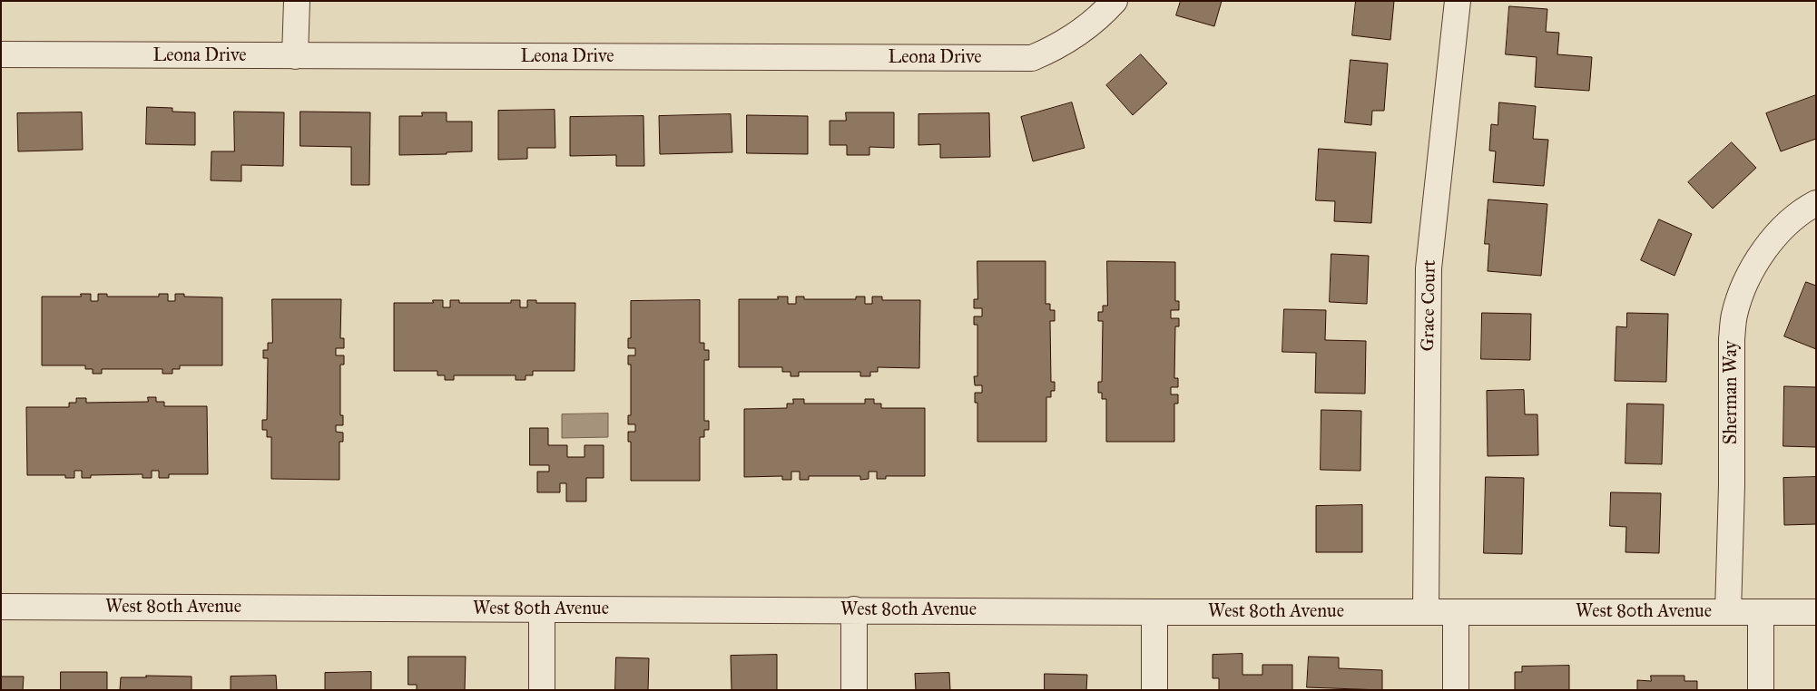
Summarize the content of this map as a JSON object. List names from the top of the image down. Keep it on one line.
{"streets":{"street":["Leona Drive","Grace Court","Sherman Way","West 80th Avenue"]},"crossings":[["Grace Court","West 80th Avenue"],["Sherman Way","West 80th Avenue"]]}
